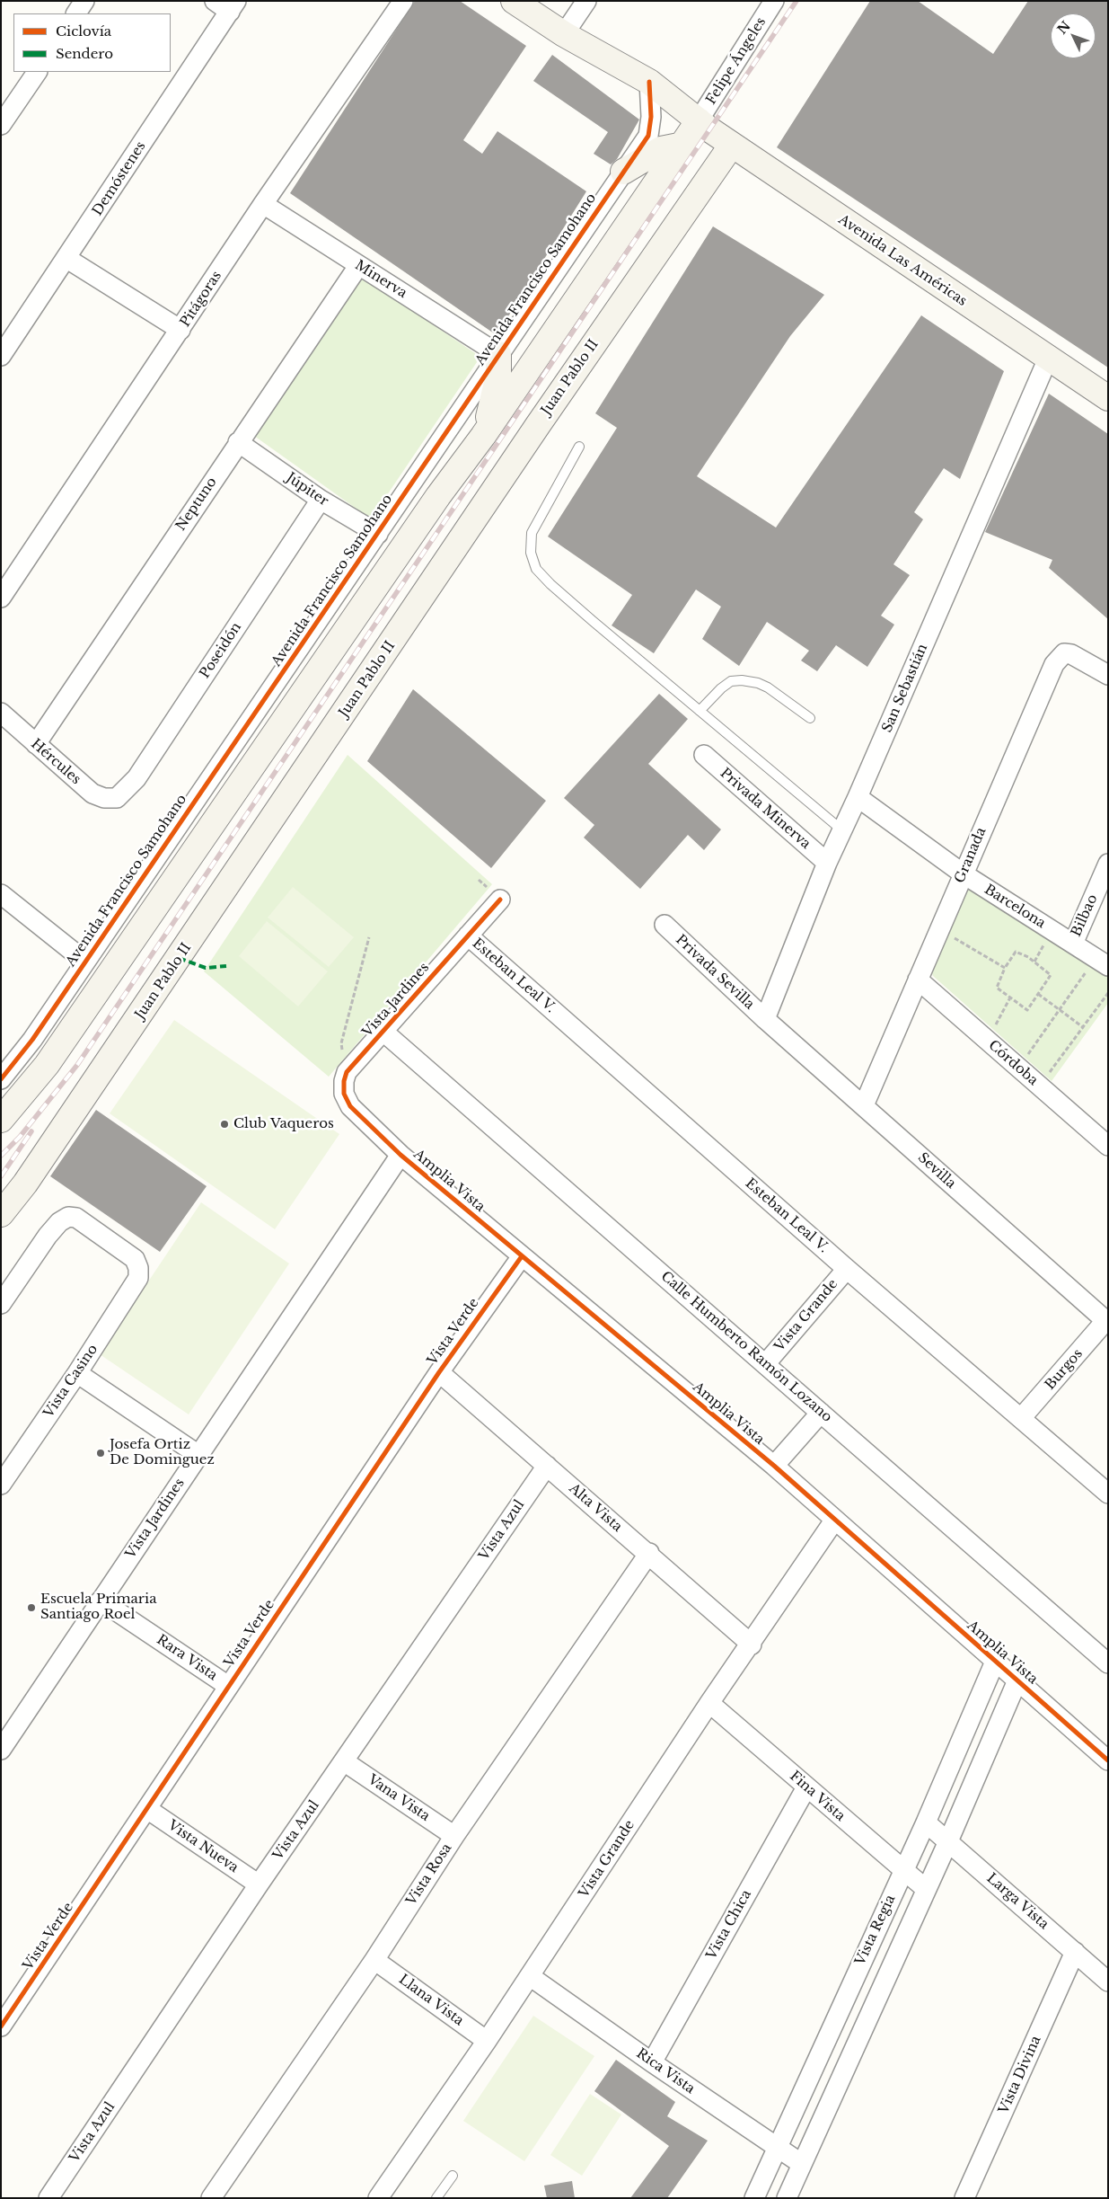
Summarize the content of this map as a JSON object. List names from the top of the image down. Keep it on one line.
{"streets":{"main road":["Avenida Las Américas","Juan Pablo II"],"street":["Felipe Ángeles","Demóstenes","Minerva","Avenida Francisco Samohano","Pitágoras","Júpiter","Neptuno","Poseidón","San Sebastián","Hércules","Privada Minerva","Granada","Barcelona","Bilbao","Privada Sevilla","Esteban Leal V.","Vista Jardines","Córdoba","Sevilla","Amplia Vista","Vista Grande","Vista Verde","Calle Humberto Ramón Lozano","Burgos","Vista Casino","Alta Vista","Vista Azul","Rara Vista","Fina Vista","Vana Vista","Vista Nueva","Vista Rosa","Larga Vista","Vista Chica","Vista Regia","Llana Vista","Rica Vista","Vista Divina"]},"crossings":[["Felipe Ángeles","Avenida Las Américas"],["Avenida Las Américas","Juan Pablo II"],["Avenida Las Américas","San Sebastián"],["Minerva","Avenida Francisco Samohano"],["Minerva","Pitágoras"],["Minerva","Neptuno"],["Avenida Francisco Samohano","Júpiter"],["Júpiter","Neptuno"],["Júpiter","Poseidón"],["Neptuno","Hércules"],["Poseidón","Hércules"],["San Sebastián","Privada Minerva"],["San Sebastián","Barcelona"],["San Sebastián","Privada Sevilla"],["San Sebastián","Sevilla"],["Granada","Barcelona"],["Granada","Córdoba"],["Granada","Sevilla"],["Barcelona","Bilbao"],["Privada Sevilla","Sevilla"],["Esteban Leal V.","Vista Jardines"],["Esteban Leal V.","Vista Grande"],["Esteban Leal V.","Burgos"],["Vista Jardines","Amplia Vista"],["Vista Jardines","Calle Humberto Ramón Lozano"],["Vista Jardines","Rara Vista"],["Sevilla","Burgos"],["Amplia Vista","Vista Grande"],["Amplia Vista","Vista Verde"],["Amplia Vista","Vista Regia"],["Vista Grande","Calle Humberto Ramón Lozano"],["Vista Grande","Alta Vista"],["Vista Grande","Fina Vista"],["Vista Grande","Llana Vista"],["Vista Grande","Rica Vista"],["Vista Verde","Alta Vista"],["Vista Verde","Rara Vista"],["Vista Verde","Vista Nueva"],["Alta Vista","Vista Azul"],["Alta Vista","Vista Rosa"],["Vista Azul","Vana Vista"],["Vista Azul","Vista Nueva"],["Fina Vista","Vista Chica"],["Fina Vista","Vista Regia"],["Vana Vista","Vista Rosa"],["Vista Rosa","Llana Vista"],["Larga Vista","Vista Regia"],["Larga Vista","Vista Divina"],["Vista Chica","Rica Vista"],["Vista Regia","Rica Vista"]],"places":["Club Vaqueros","Josefa Ortiz De Dominguez","Escuela Primaria Santiago Roel"],"legend":["Ciclovía","Sendero"],"north":"top left"}
